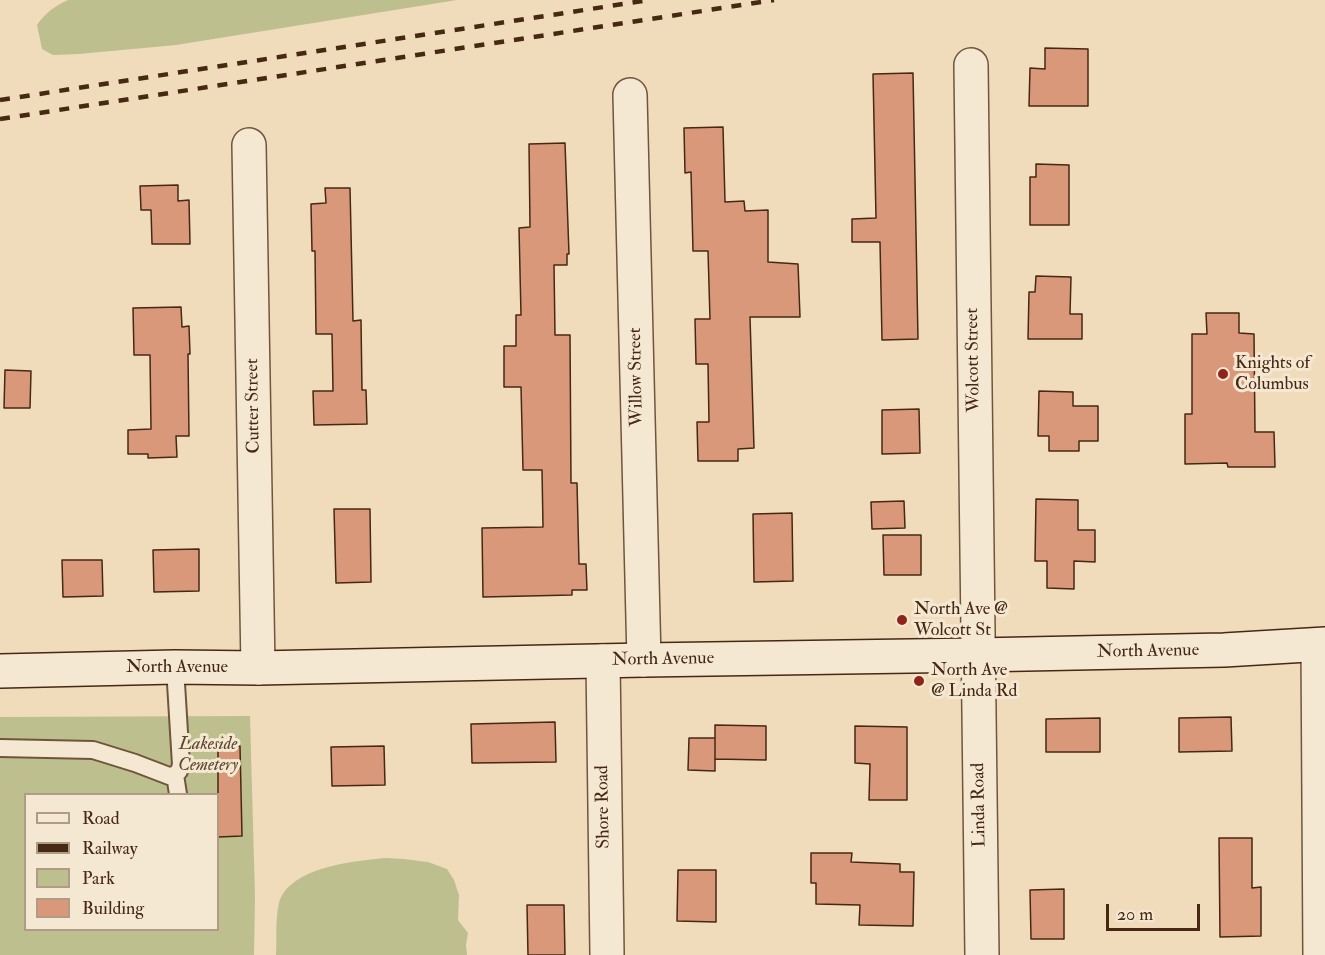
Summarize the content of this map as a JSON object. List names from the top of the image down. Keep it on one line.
{"streets":{"street":["Wolcott Street","Willow Street","Cutter Street","North Avenue","Linda Road","Shore Road"]},"crossings":[["Wolcott Street","North Avenue"],["Wolcott Street","Linda Road"],["Willow Street","North Avenue"],["Cutter Street","North Avenue"],["North Avenue","Linda Road"],["North Avenue","Shore Road"]],"parks":["Lakeside Cemetery"],"places":["Knights of Columbus","North Ave @ Wolcott St","North Ave @ Linda Rd"],"legend":["Road","Railway","Park","Building"],"scale_bar":"20 m"}
